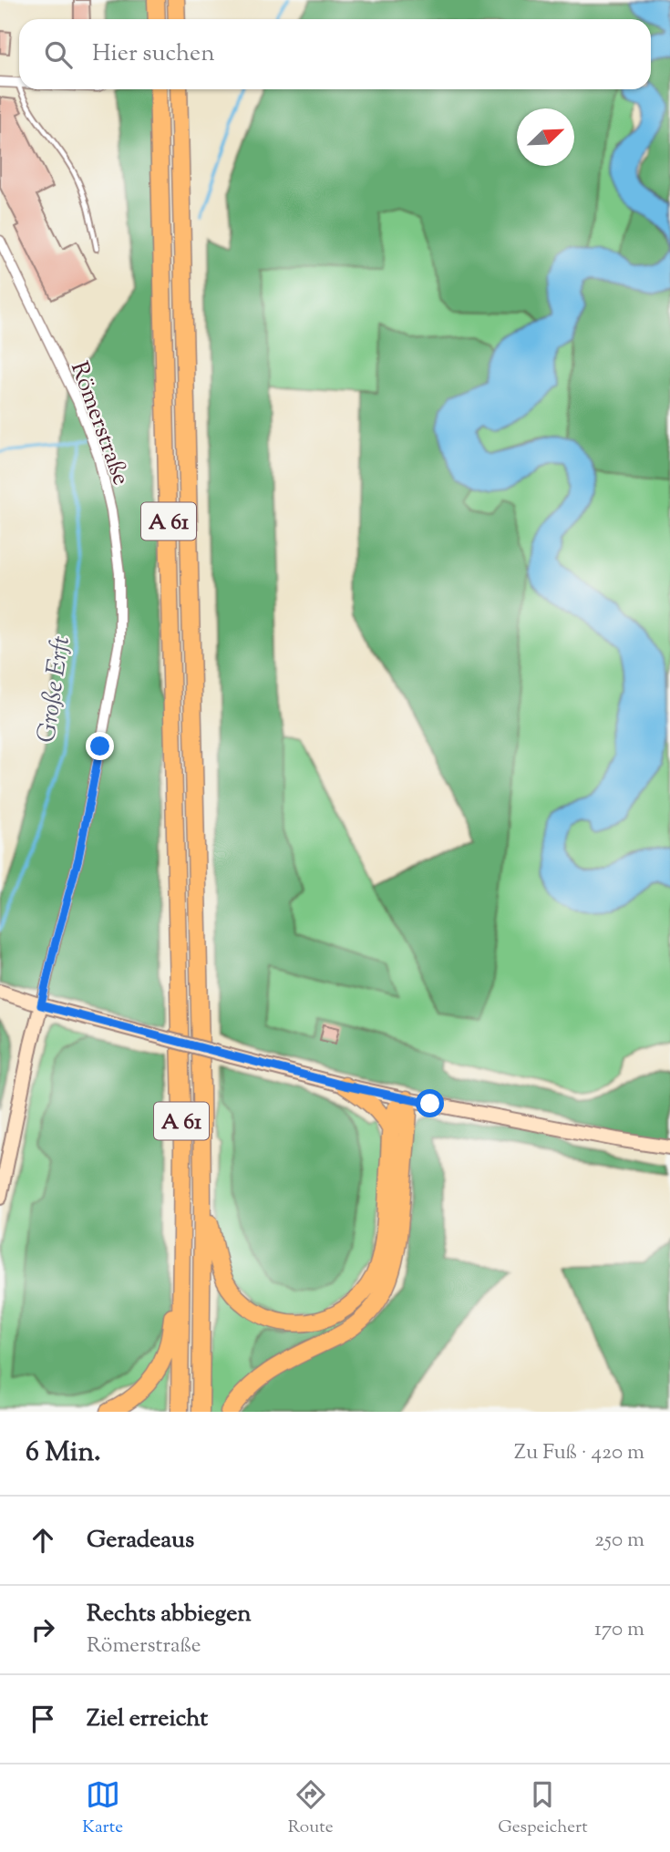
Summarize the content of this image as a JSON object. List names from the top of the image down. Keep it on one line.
{"streets":{"highway":["A 61"],"street":["Römerstraße"]},"water":["Große Erft"],"north":"top right","page":{"search":"Hier suchen","heading":["6 Min.","Zu Fuß · 420 m"],"list":[["Geradeaus","250 m"],["Rechts abbiegen","Römerstraße","170 m"],"Ziel erreicht"],"nav":["Karte","Route","Gespeichert"]}}
